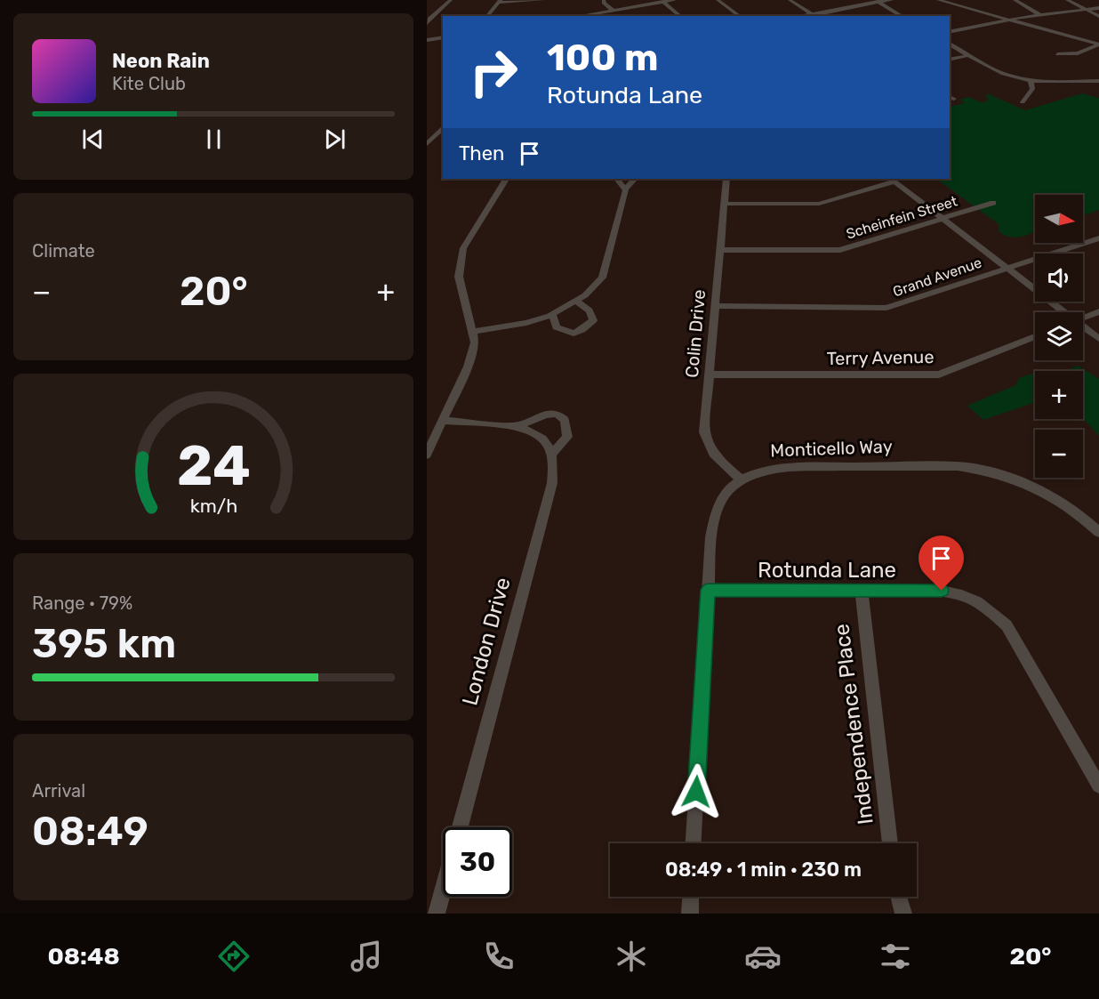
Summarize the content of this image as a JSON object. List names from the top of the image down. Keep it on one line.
{"streets":{"street":["Scheinfein Street","Grand Avenue","Colin Drive","Terry Avenue","Monticello Way","Rotunda Lane","London Drive","Independence Place"]},"crossings":[["Scheinfein Street","Colin Drive"],["Grand Avenue","Colin Drive"],["Colin Drive","Terry Avenue"],["Colin Drive","Monticello Way"],["Monticello Way","Rotunda Lane"],["Rotunda Lane","Independence Place"]],"north":"right","page":{"turn":["100 m","Rotunda Lane"],"song":["Neon Rain","Kite Club"],"then":"Then","tile":["Climate",["Range · 79%","395 km"],["Arrival","08:49"]],"map_buttons":["+","−"],"heat":["−","20°","+"],"limit":"30","trip":"08:49 · 1 min · 230 m","tabs":["08:48","20°"],"gauge":["24","km/h"]}}
